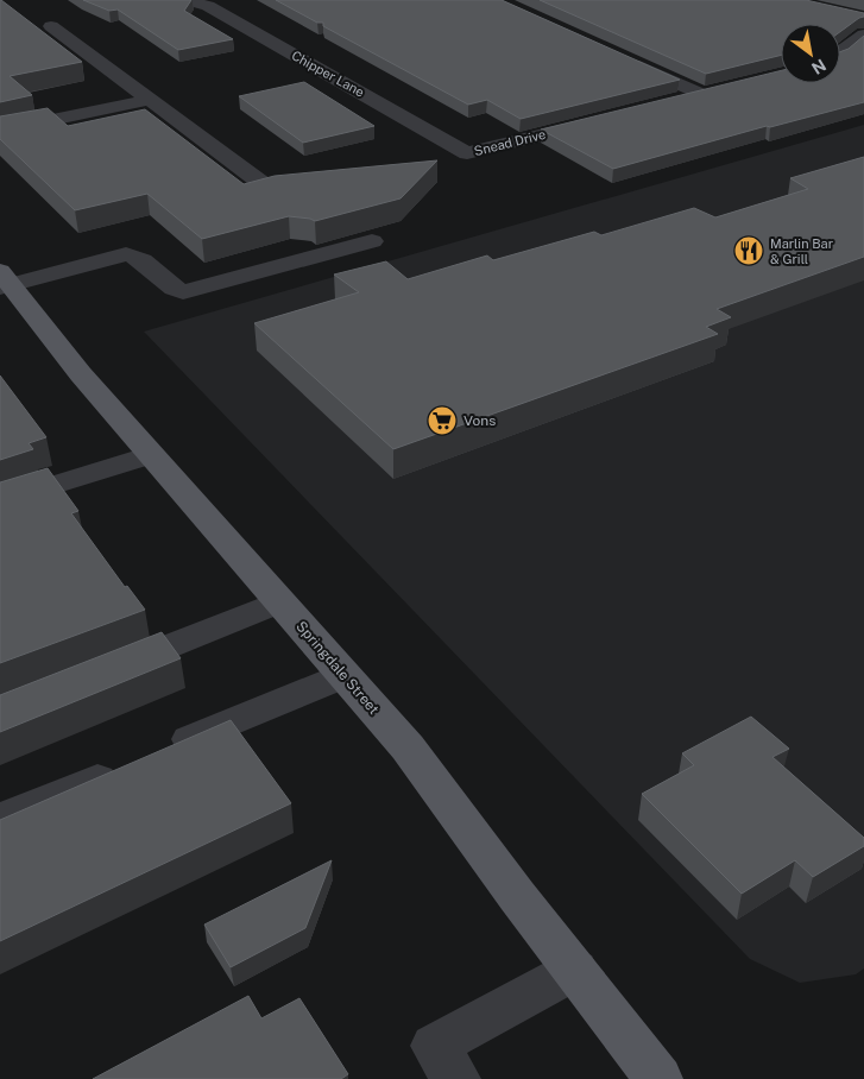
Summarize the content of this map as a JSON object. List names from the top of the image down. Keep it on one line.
{"streets":{"main road":["Springdale Street"],"street":["Chipper Lane","Snead Drive"]},"crossings":[["Chipper Lane","Snead Drive"]],"places":{"restaurant":["Marlin Bar & Grill"],"supermarket":["Vons"]},"north":"bottom right"}
